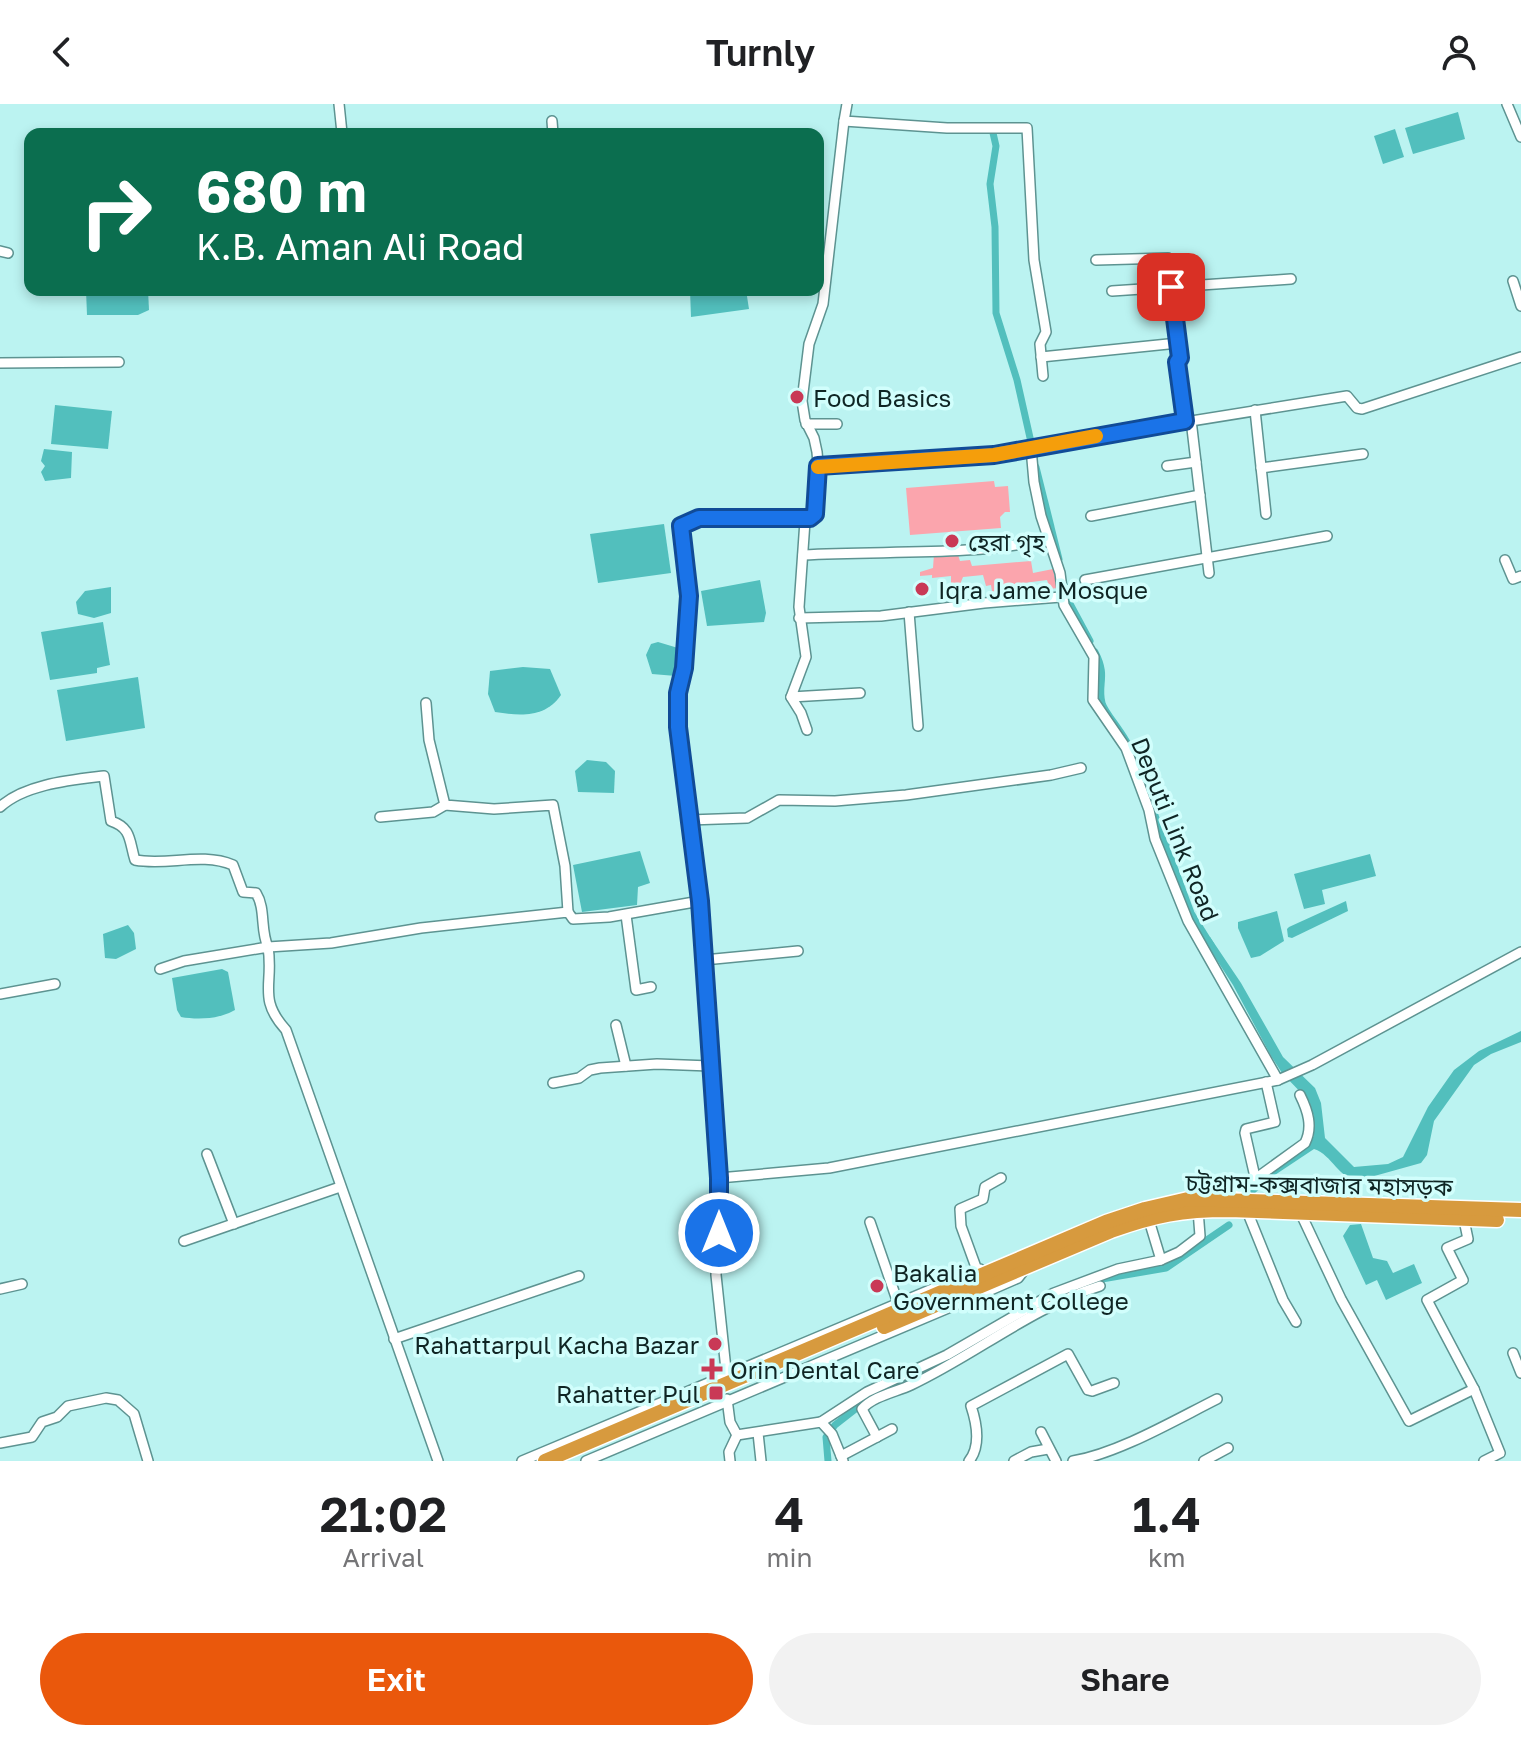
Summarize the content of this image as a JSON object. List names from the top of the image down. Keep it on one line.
{"streets":{"highway":["চট্টগ্রাম-কক্সবাজার মহাসড়ক"],"street":["Deputi Link Road"]},"places":{"other":["Food Basics","হেরা গৃহ","Iqra Jame Mosque","Bakalia Government College","Rahattarpul Kacha Bazar"],"health":["Orin Dental Care"],"transit":["Rahatter Pul"]},"page":{"header":"Turnly","turn":["680 m","K.B. Aman Ali Road"],"eta":["21:02","Arrival","4","min","1.4","km"],"buttons":["Exit","Share"]}}
